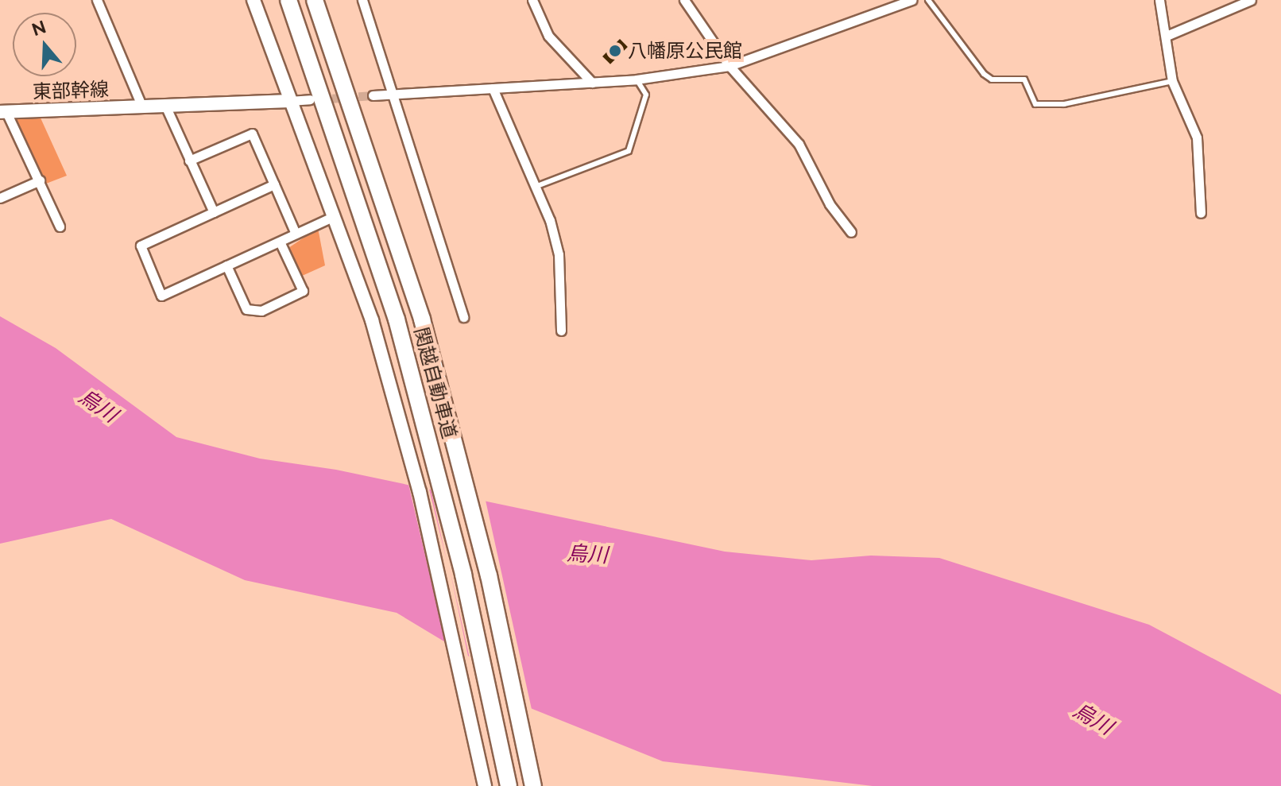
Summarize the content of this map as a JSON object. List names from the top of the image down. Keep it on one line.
{"streets":{"highway":["関越自動車道"],"street":["東部幹線"]},"water":["烏川"],"places":["八幡原公民館"],"north":"top"}
